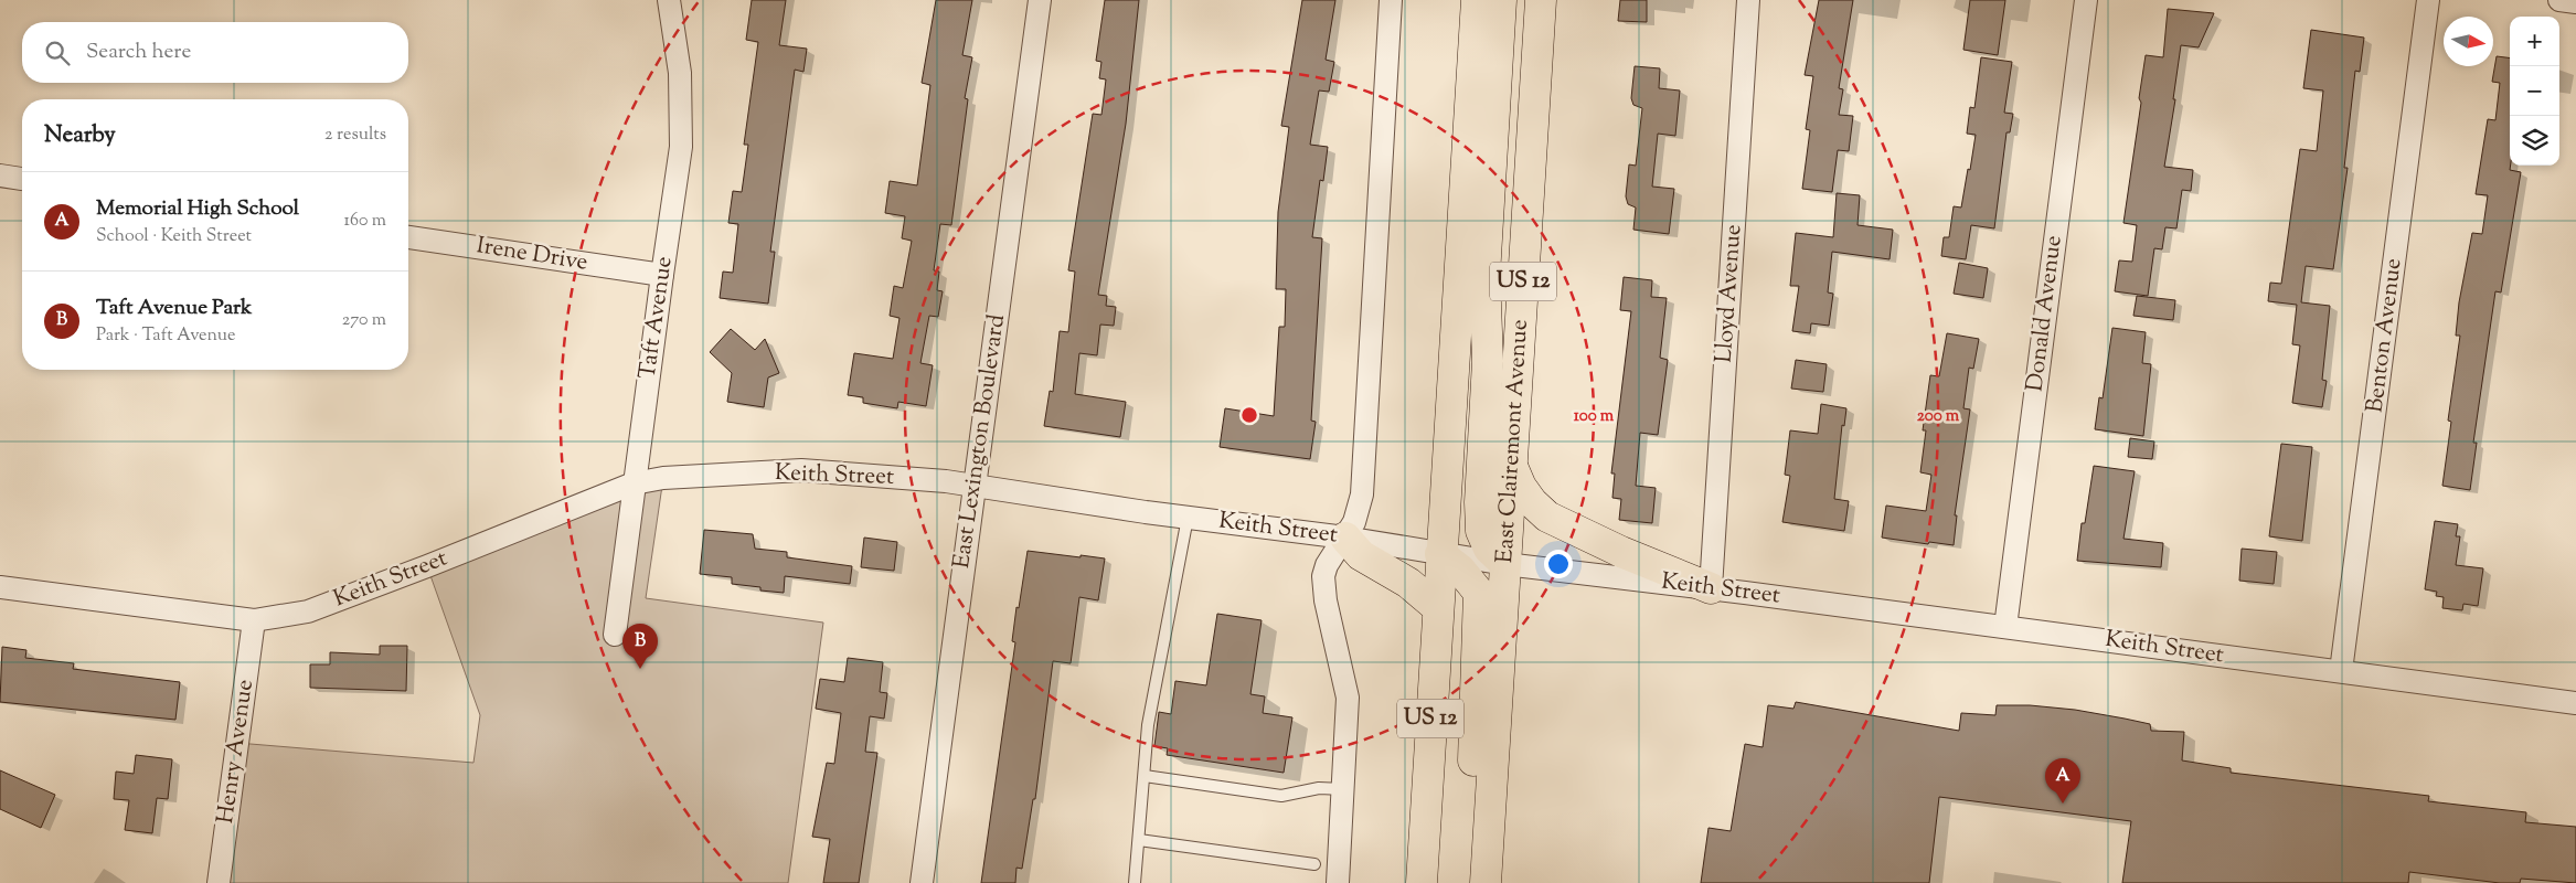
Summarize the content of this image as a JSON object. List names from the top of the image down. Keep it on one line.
{"streets":{"main road":["US 12","East Clairemont Avenue"],"street":["Irene Drive","Lloyd Avenue","Donald Avenue","Taft Avenue","Benton Avenue","East Lexington Boulevard","Keith Street","Henry Avenue"]},"crossings":[["Irene Drive","Taft Avenue"],["US 12","Keith Street"],["Lloyd Avenue","Keith Street"],["Donald Avenue","Keith Street"],["Taft Avenue","Keith Street"],["Benton Avenue","Keith Street"],["East Lexington Boulevard","Keith Street"],["East Clairemont Avenue","Keith Street"],["Keith Street","Henry Avenue"]],"north":"right","page":{"map_buttons":["+","−"],"search":"Search here","heading":["Nearby","2 results"],"list":[{"mark":"A","name":"Memorial High School","note":"School · Keith Street","value":"160 m"},{"mark":"B","name":"Taft Avenue Park","note":"Park · Taft Avenue","value":"270 m"}],"pins":["B","A"]},"rings":["100 m","200 m"]}
